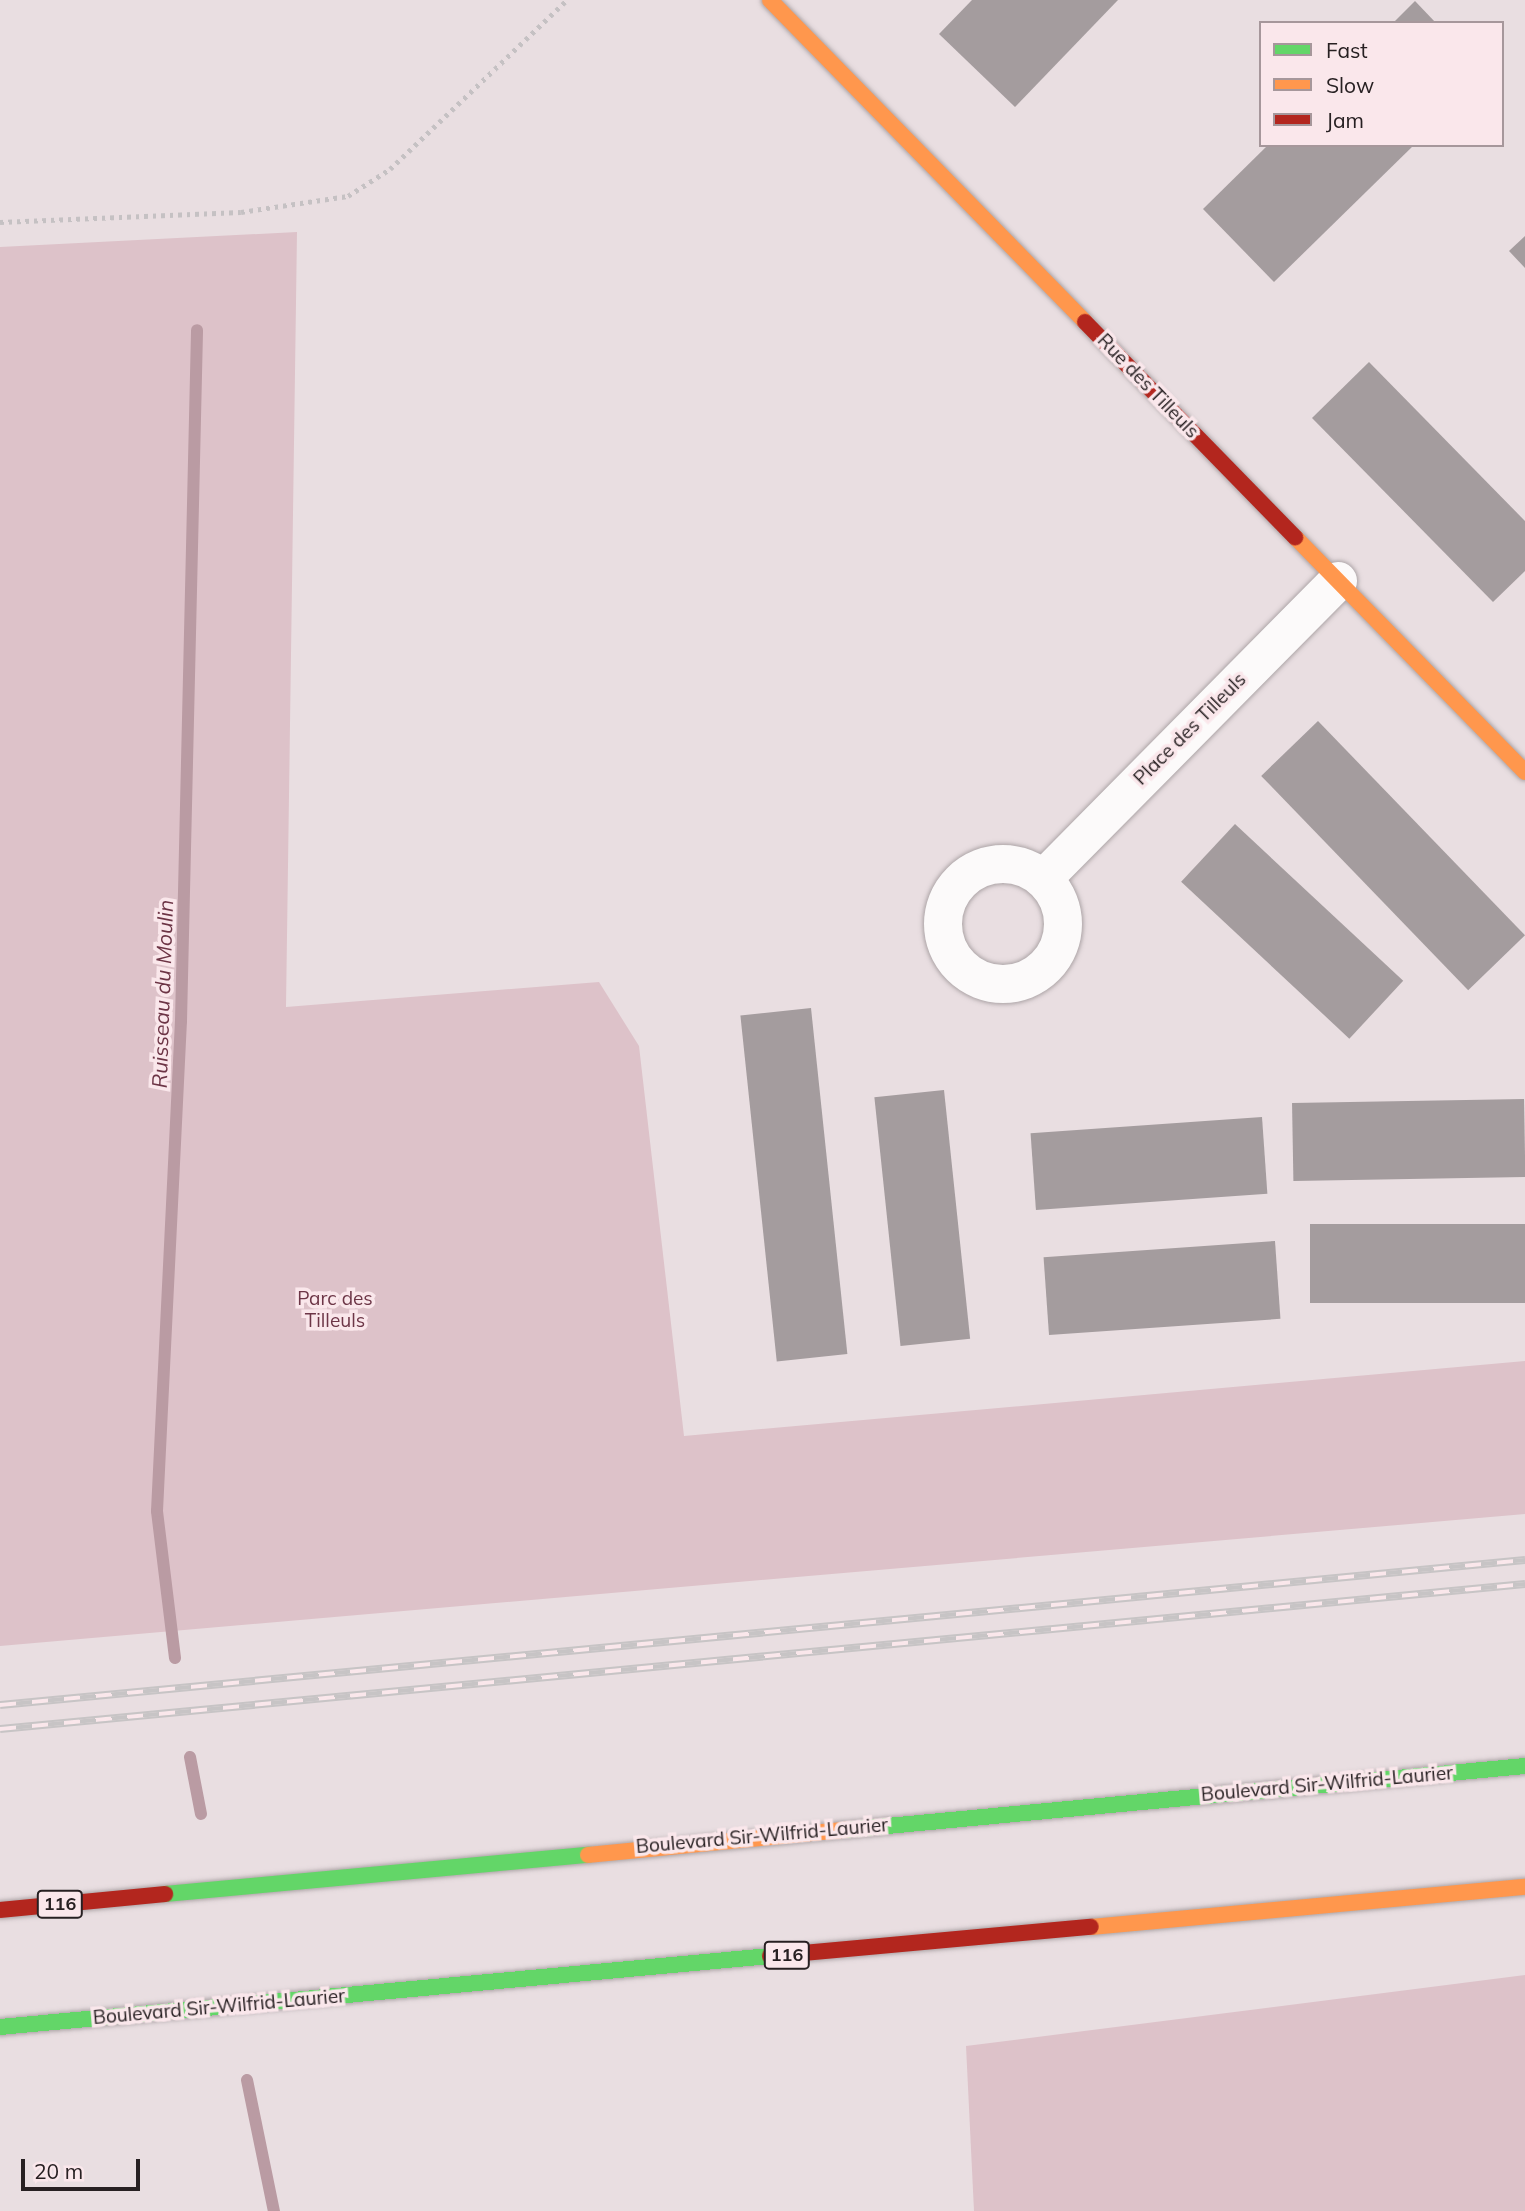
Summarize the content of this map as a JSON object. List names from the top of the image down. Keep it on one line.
{"streets":{"main road":["Rue des Tilleuls","Boulevard Sir-Wilfrid-Laurier","116"],"street":["Place des Tilleuls"]},"crossings":[["Rue des Tilleuls","Place des Tilleuls"]],"water":["Ruisseau du Moulin"],"parks":["Parc des Tilleuls"],"legend":["Fast","Slow","Jam"],"scale_bar":"20 m"}
